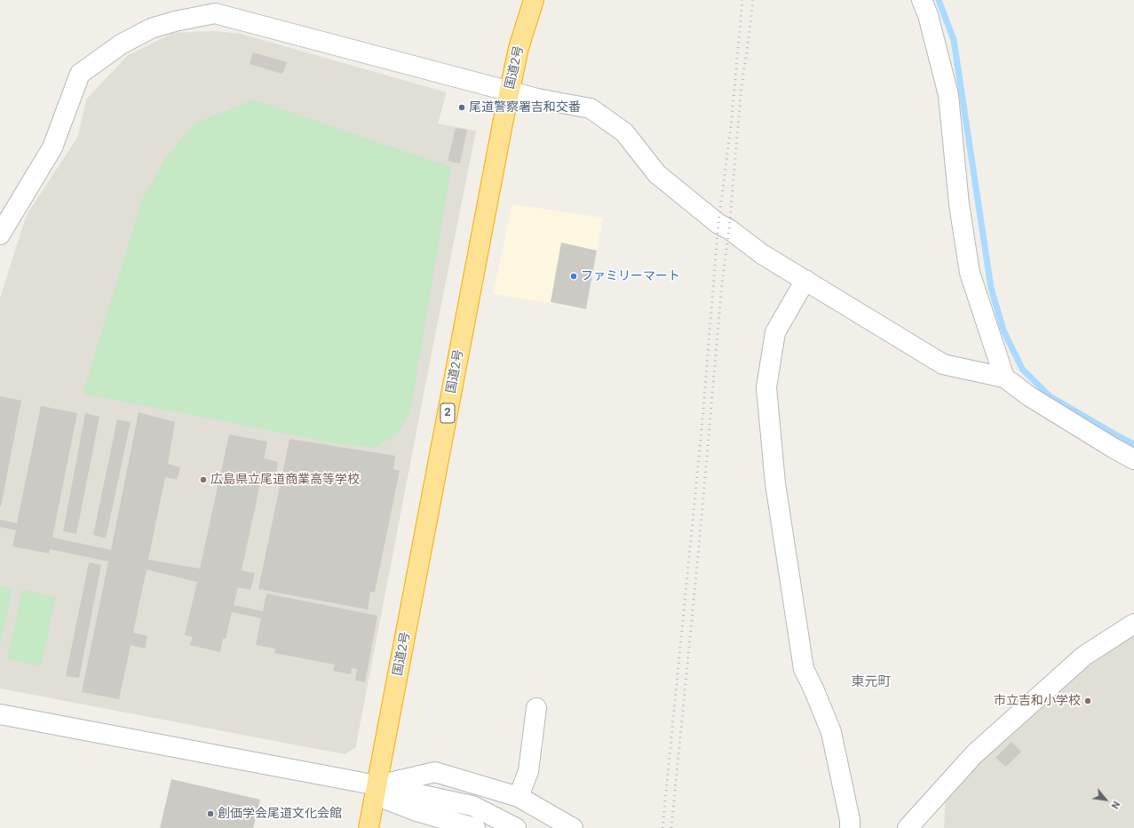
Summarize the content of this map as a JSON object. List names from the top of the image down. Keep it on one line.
{"streets":{"highway":["国道2号","2"]},"districts":["東元町"],"places":["尾道警察署吉和交番","ファミリーマート","広島県立尾道商業高等学校","市立吉和小学校","創価学会尾道文化会館"],"north":"bottom right"}
